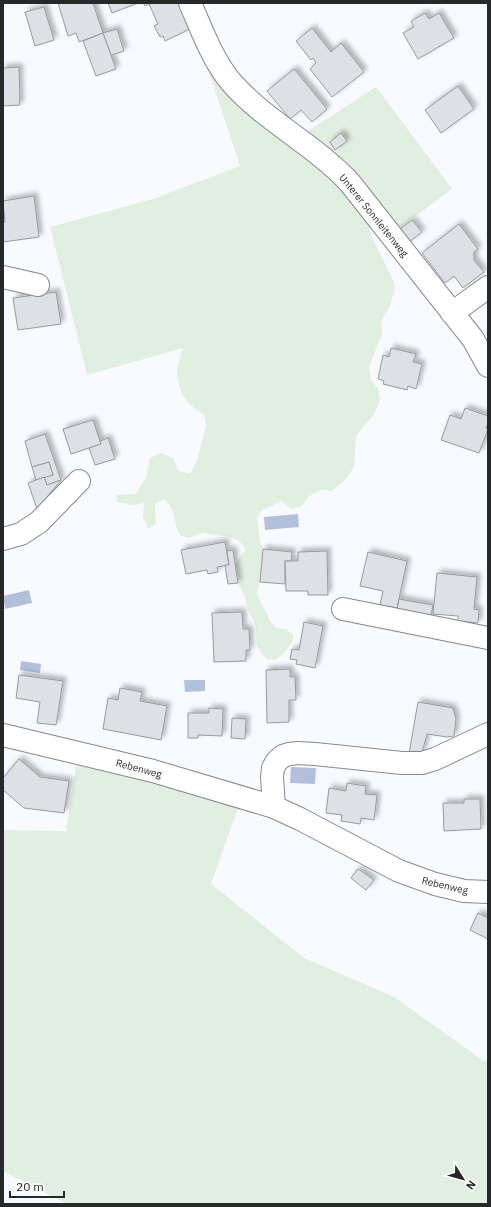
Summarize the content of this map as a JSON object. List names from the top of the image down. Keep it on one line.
{"streets":{"street":["Unterer Sonnleitenweg","Rebenweg"]},"scale_bar":"20 m","north":"bottom right"}
